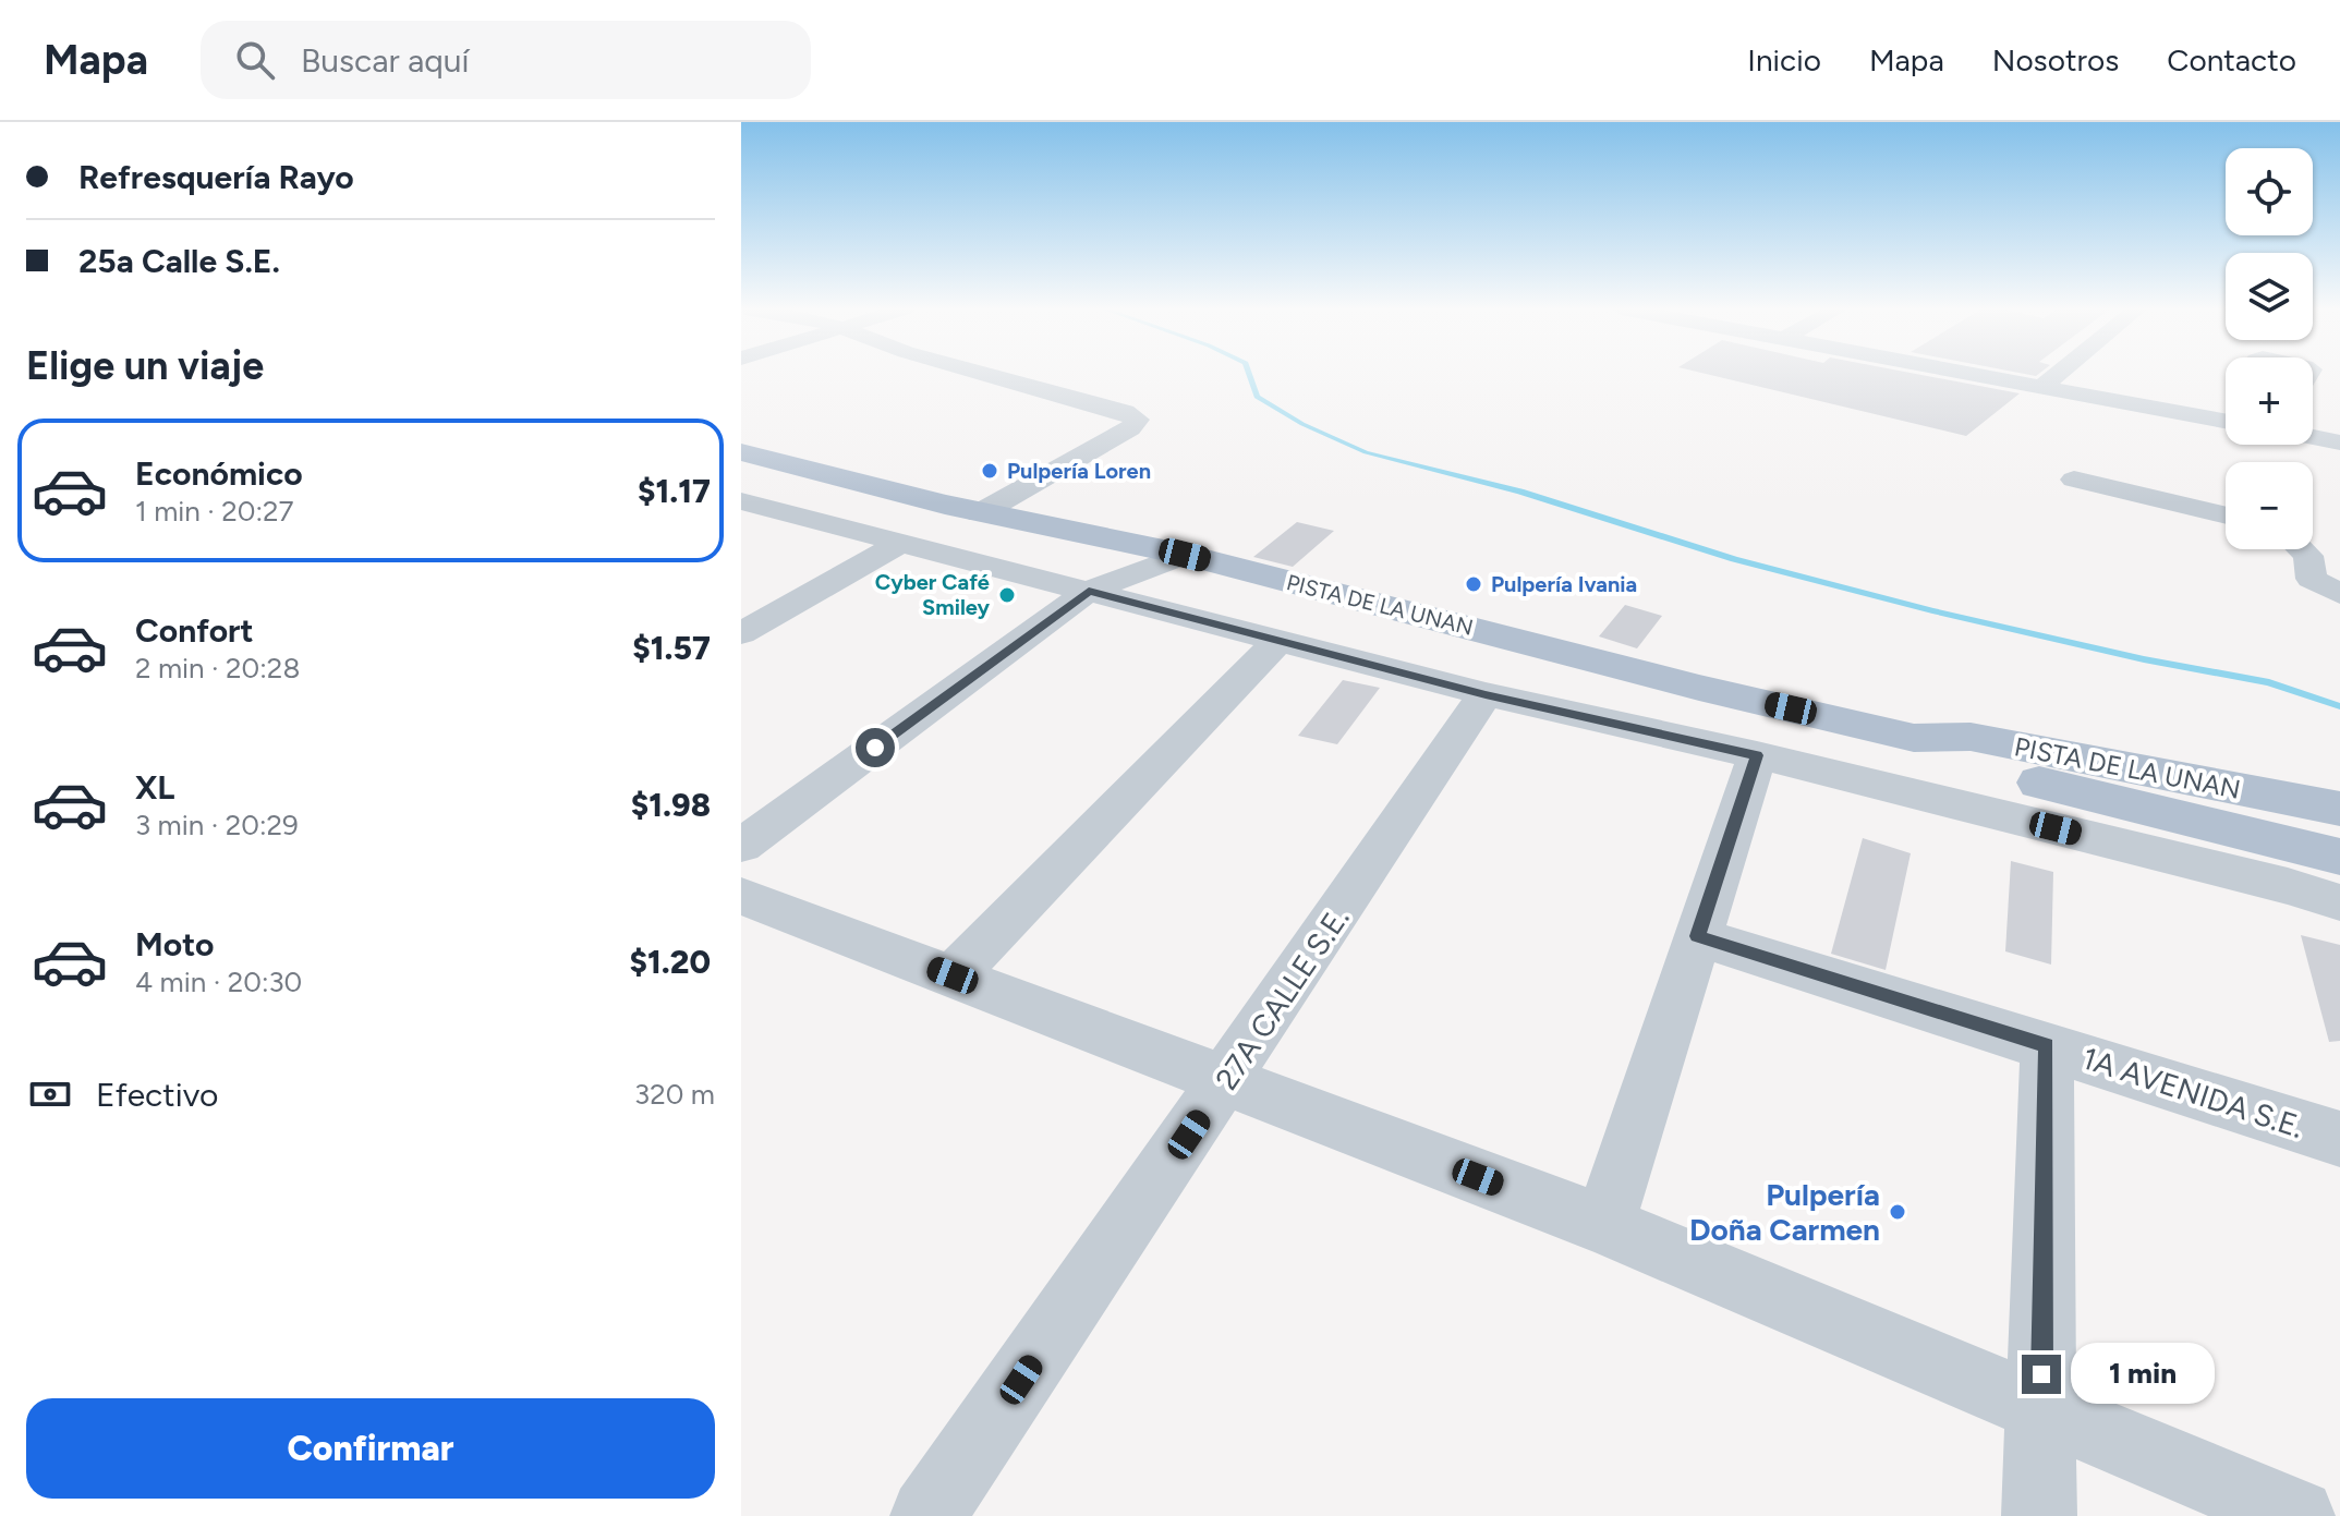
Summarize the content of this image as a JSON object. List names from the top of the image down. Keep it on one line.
{"streets":{"main road":["PISTA DE LA UNAN"],"street":["27A CALLE S.E.","1A AVENIDA S.E."]},"places":["Pulpería Loren","Pulpería Ivania","Cyber Café Smiley","Pulpería Doña Carmen"],"page":{"header":"Mapa","search":"Buscar aquí","nav":["Inicio","Mapa","Nosotros","Contacto"],"banner":["Refresquería Rayo","25a Calle S.E."],"map_buttons":["+","−"],"heading":"Elige un viaje","list":[{"name":"Económico","note":"1 min · 20:27","value":"$1.17"},{"name":"Confort","note":"2 min · 20:28","value":"$1.57"},{"name":"XL","note":"3 min · 20:29","value":"$1.98"},{"name":"Moto","note":"4 min · 20:30","value":"$1.20"}],"pay":["Efectivo","320 m"],"bubble":"1 min","buttons":"Confirmar"}}
